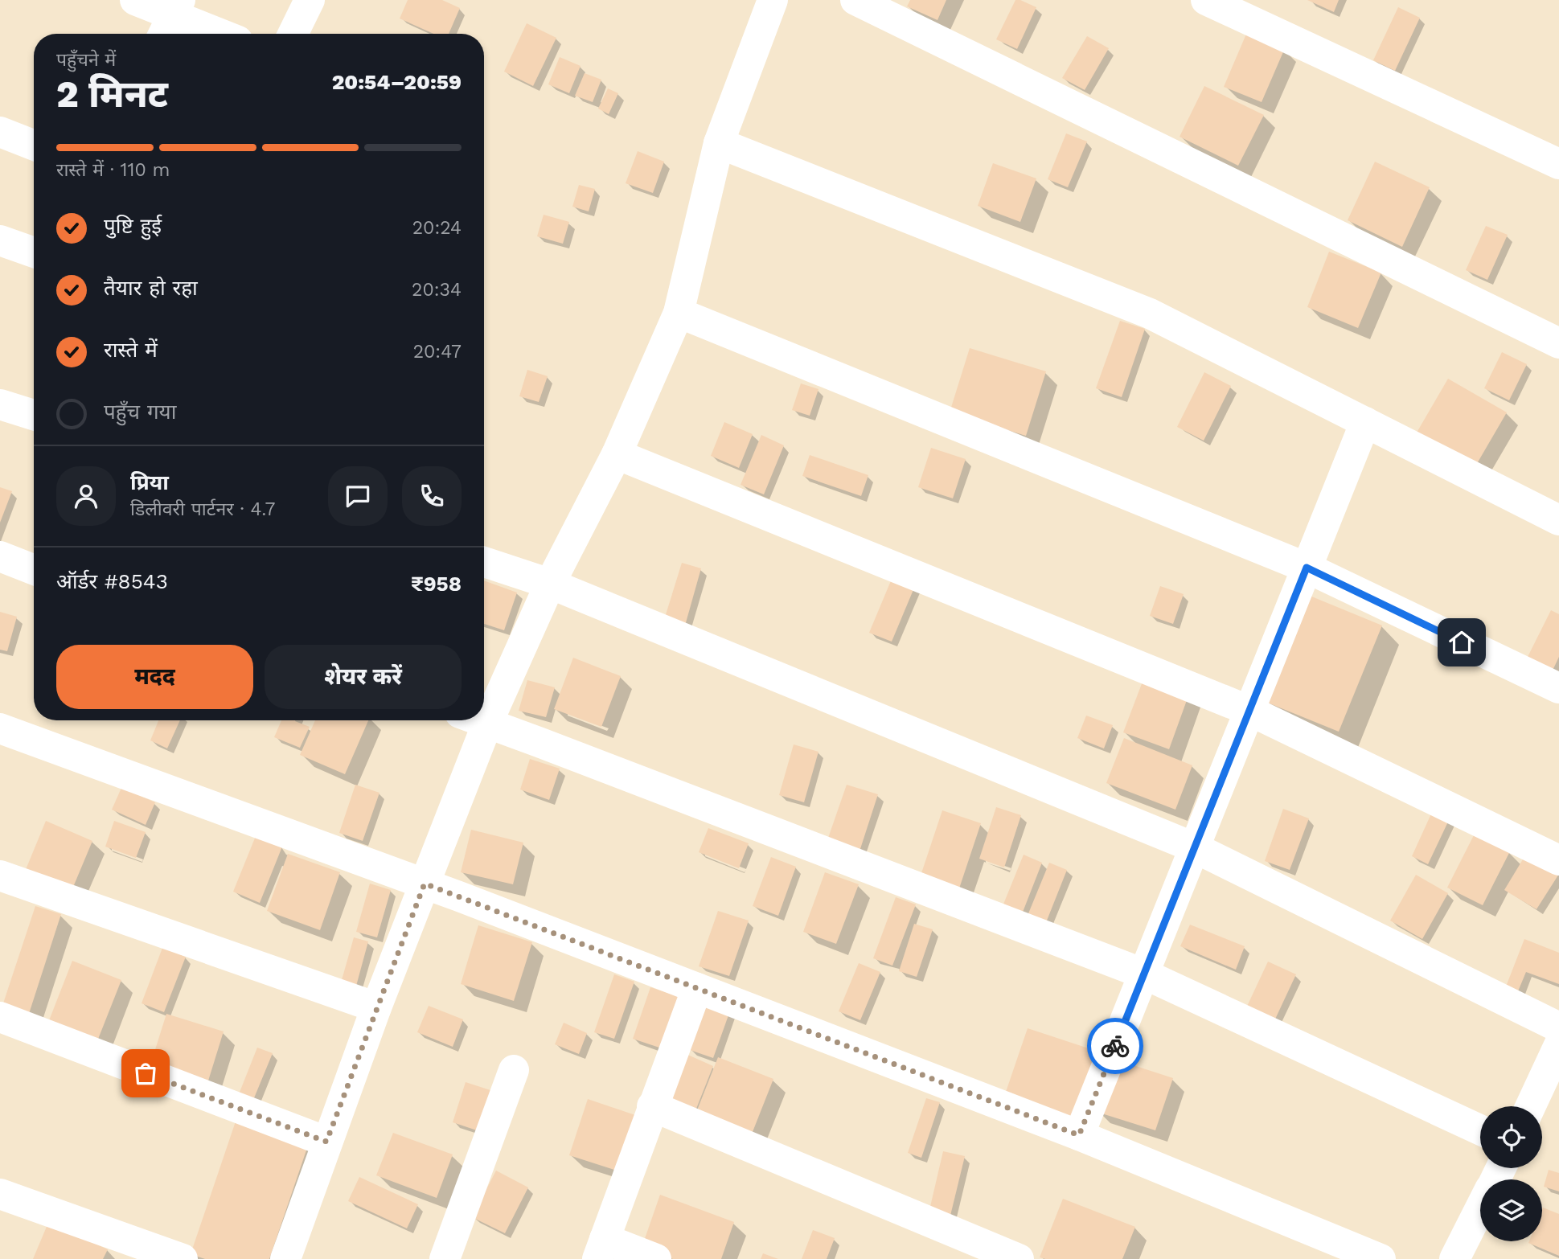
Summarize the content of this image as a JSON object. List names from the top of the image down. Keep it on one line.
{"page":{"heading":["2 मिनट","पहुँचने में","20:54–20:59"],"panel":["प्रिया","डिलीवरी पार्टनर · 4.7","ऑर्डर #8543","₹958"],"bar":"रास्ते में · 110 m","list":[["पुष्टि हुई","20:24"],["तैयार हो रहा","20:34"],["रास्ते में","20:47"],"पहुँच गया"],"buttons":["मदद","शेयर करें"]}}
